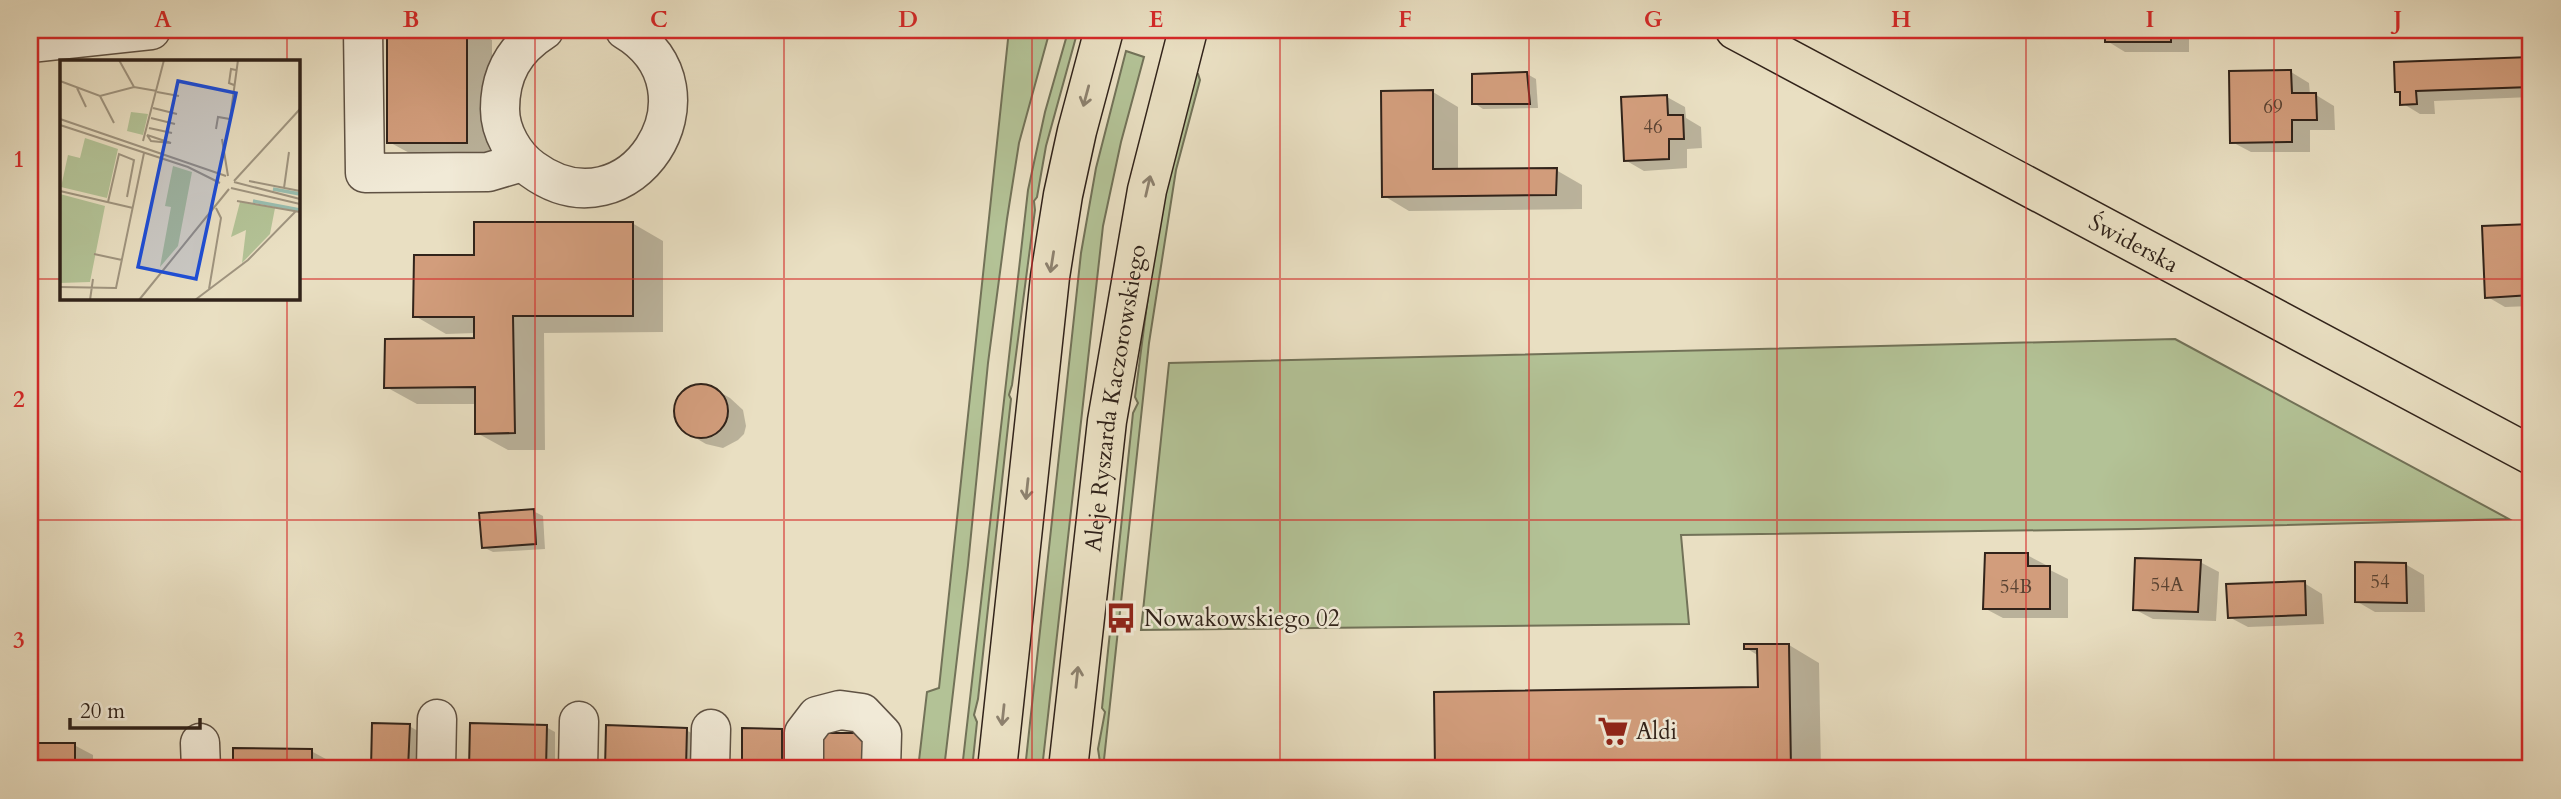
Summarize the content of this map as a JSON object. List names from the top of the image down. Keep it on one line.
{"streets":{"main road":["Świderska","Aleje Ryszarda Kaczorowskiego"]},"places":{"bus stop":["Nowakowskiego 02"],"supermarket":["Aldi"]},"house_numbers":["69","46","54","54A","54B"],"scale_bar":"20 m","grid":{"columns":["A","B","C","D","E","F","G","H","I","J"],"rows":["1","2","3"]}}
